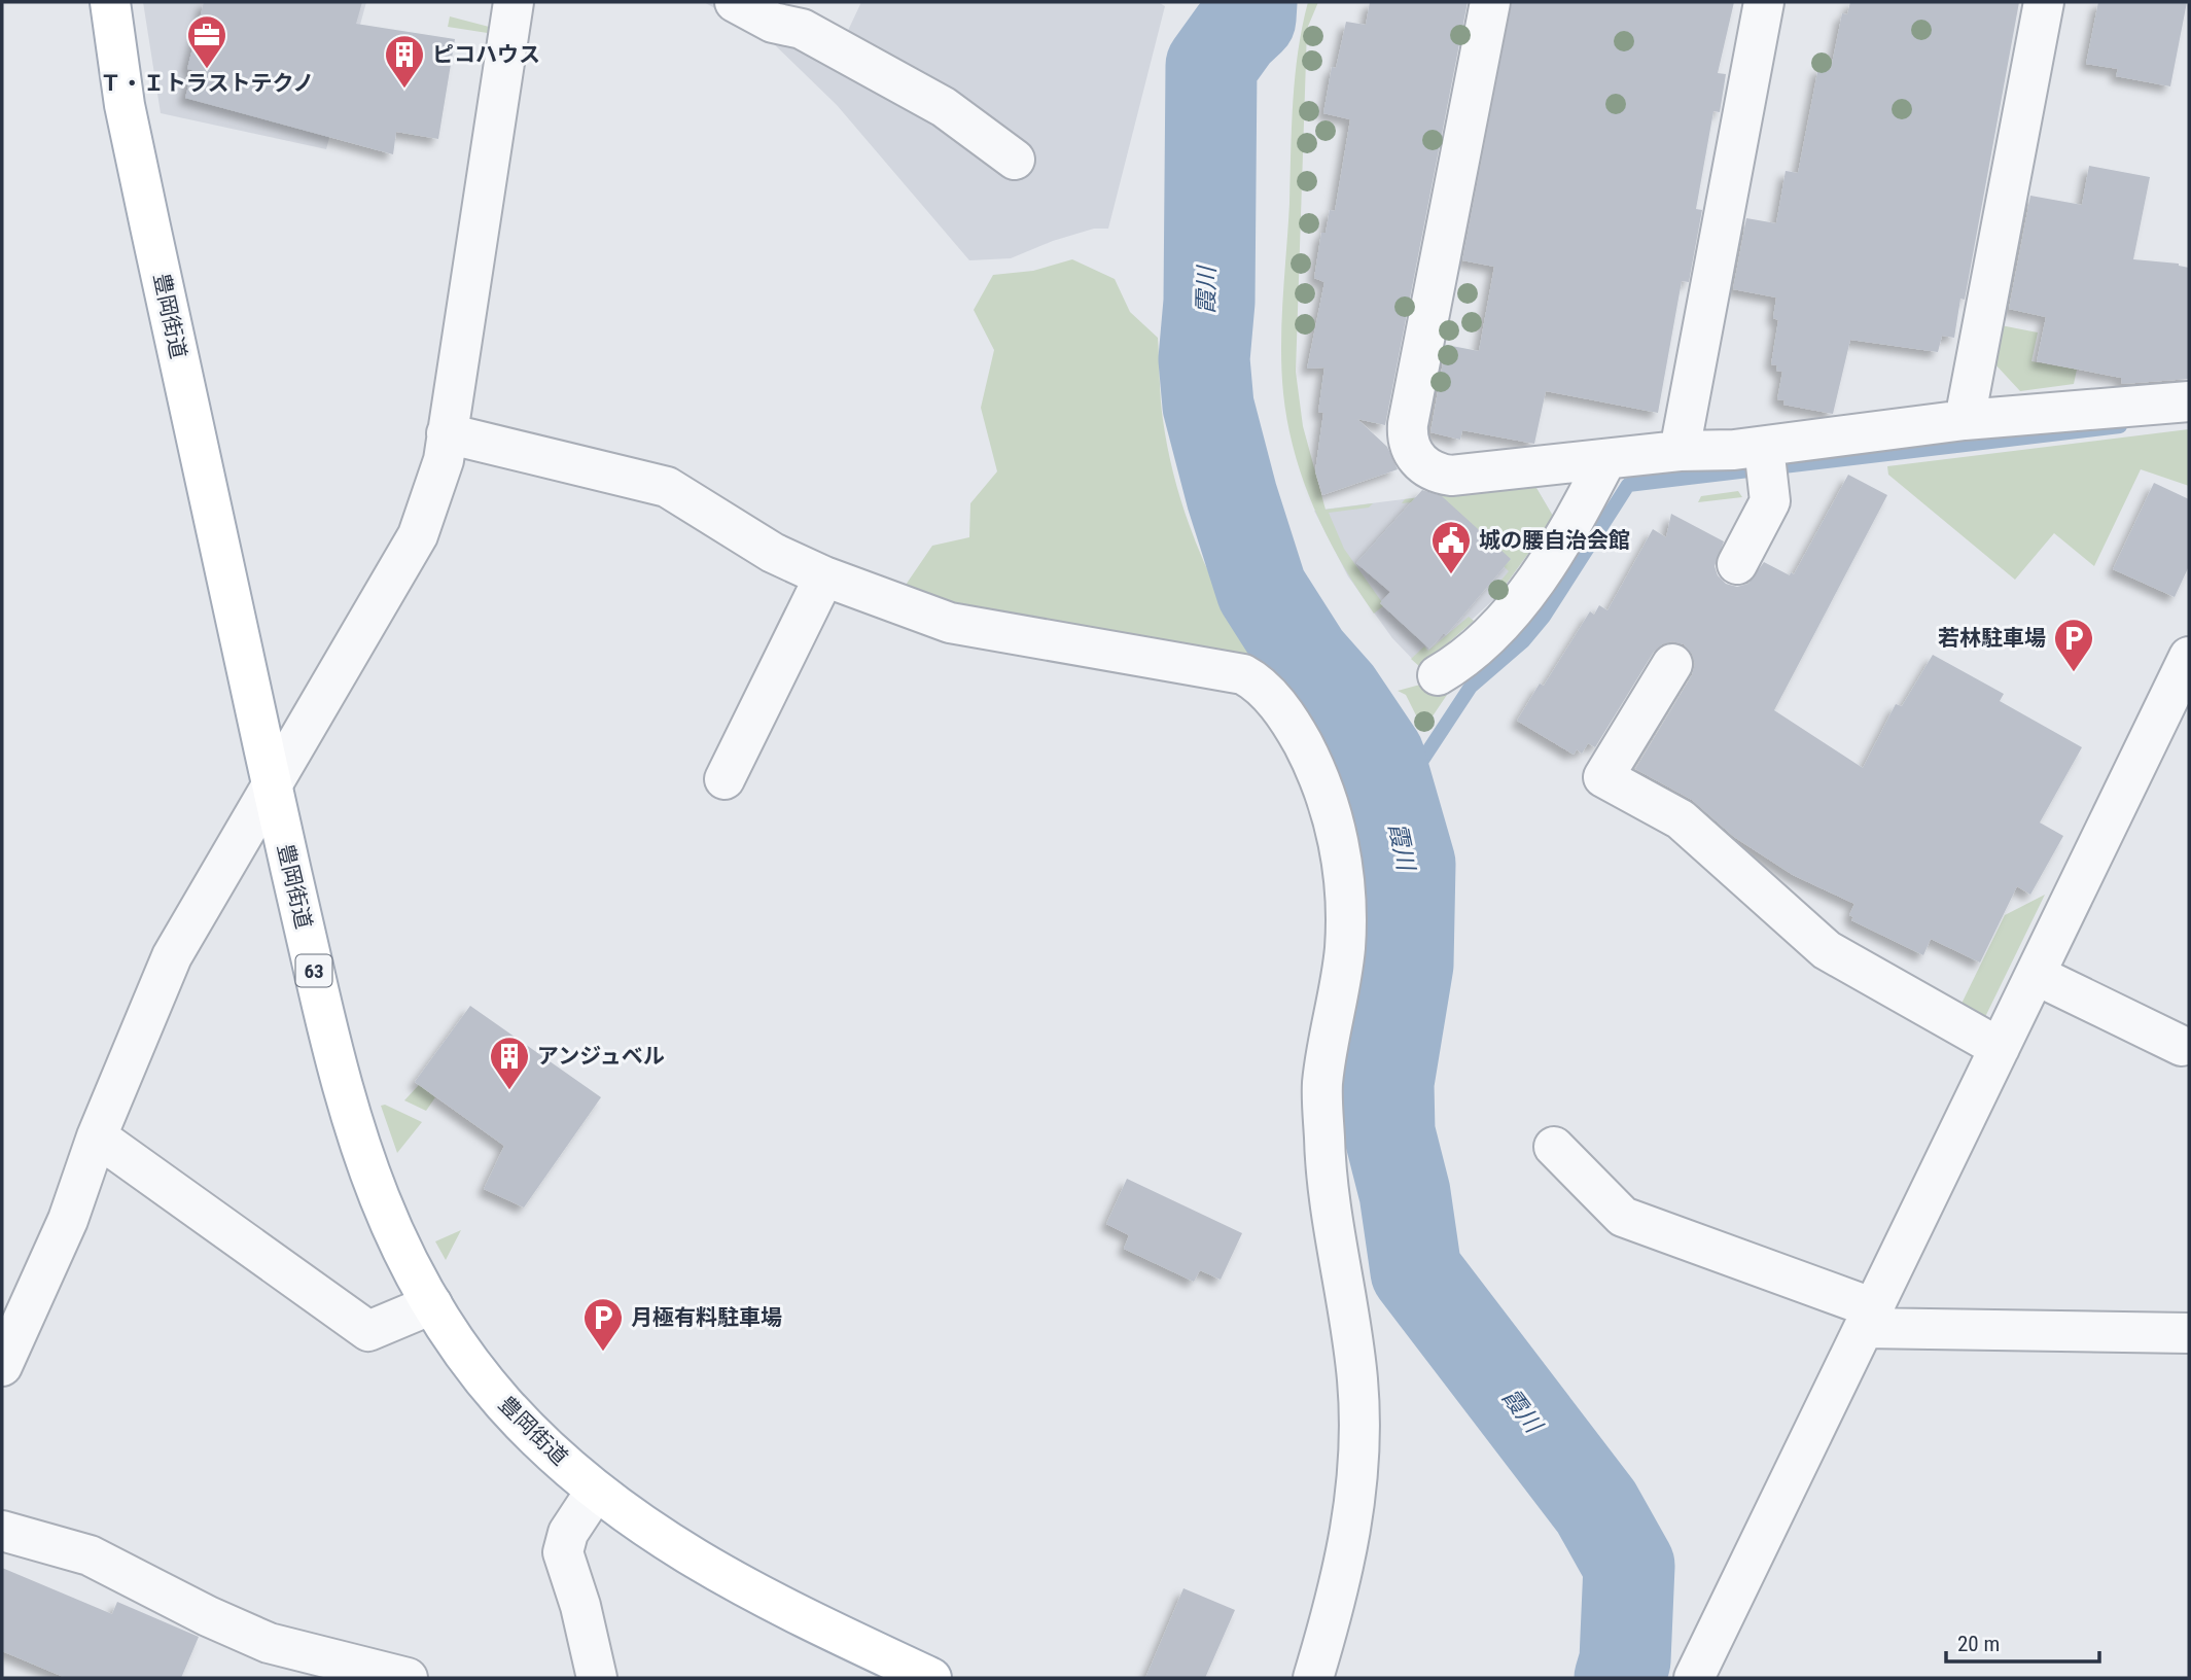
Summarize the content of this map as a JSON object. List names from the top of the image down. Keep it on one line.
{"streets":{"main road":["豊岡街道","63"]},"water":["霞川"],"places":{"office":["Ｔ・Ｉトラストテクノ"],"building":["ピコハウス","アンジュベル"],"public building":["城の腰自治会館"],"parking":["若林駐車場","月極有料駐車場"]},"scale_bar":"20 m"}
